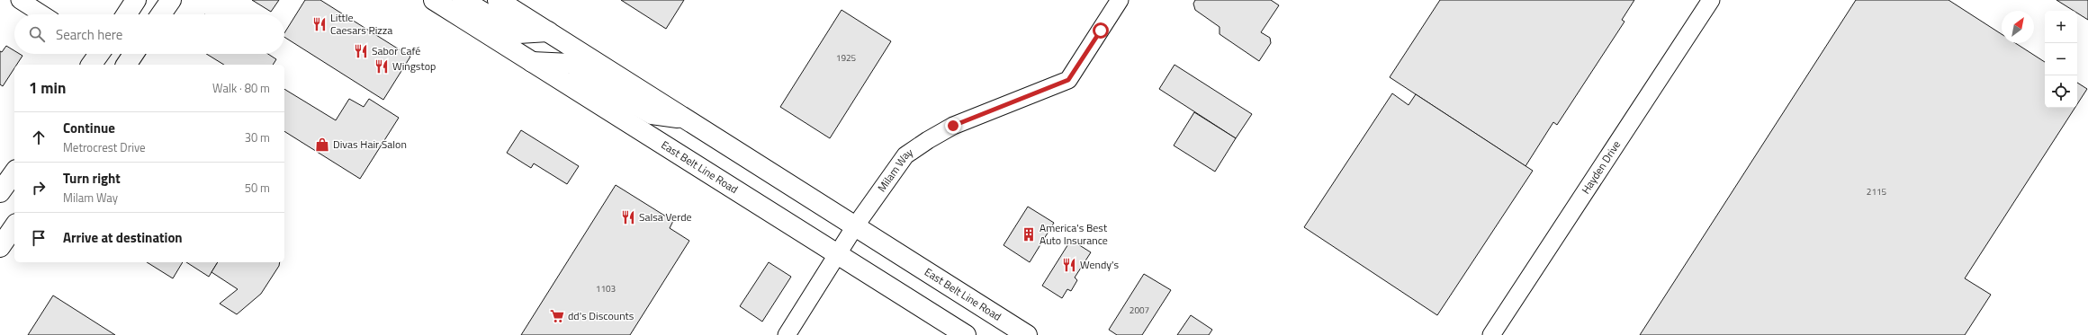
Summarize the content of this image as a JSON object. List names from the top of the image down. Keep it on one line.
{"streets":{"main road":["East Belt Line Road"],"street":["Hayden Drive","Milam Way"]},"crossings":[["East Belt Line Road","Milam Way"]],"places":{"restaurant":["Little Caesars Pizza","Sabor Café","Wingstop","Salsa Verde","Wendy's"],"shop":["Divas Hair Salon"],"building":["America's Best Auto Insurance"],"supermarket":["dd's Discounts"]},"house_numbers":["1925","2115","1103","2007"],"north":"top right","page":{"map_buttons":["+","−"],"search":"Search here","heading":["1 min","Walk · 80 m"],"list":[["Continue","Metrocrest Drive","30 m"],["Turn right","Milam Way","50 m"],"Arrive at destination"]}}
